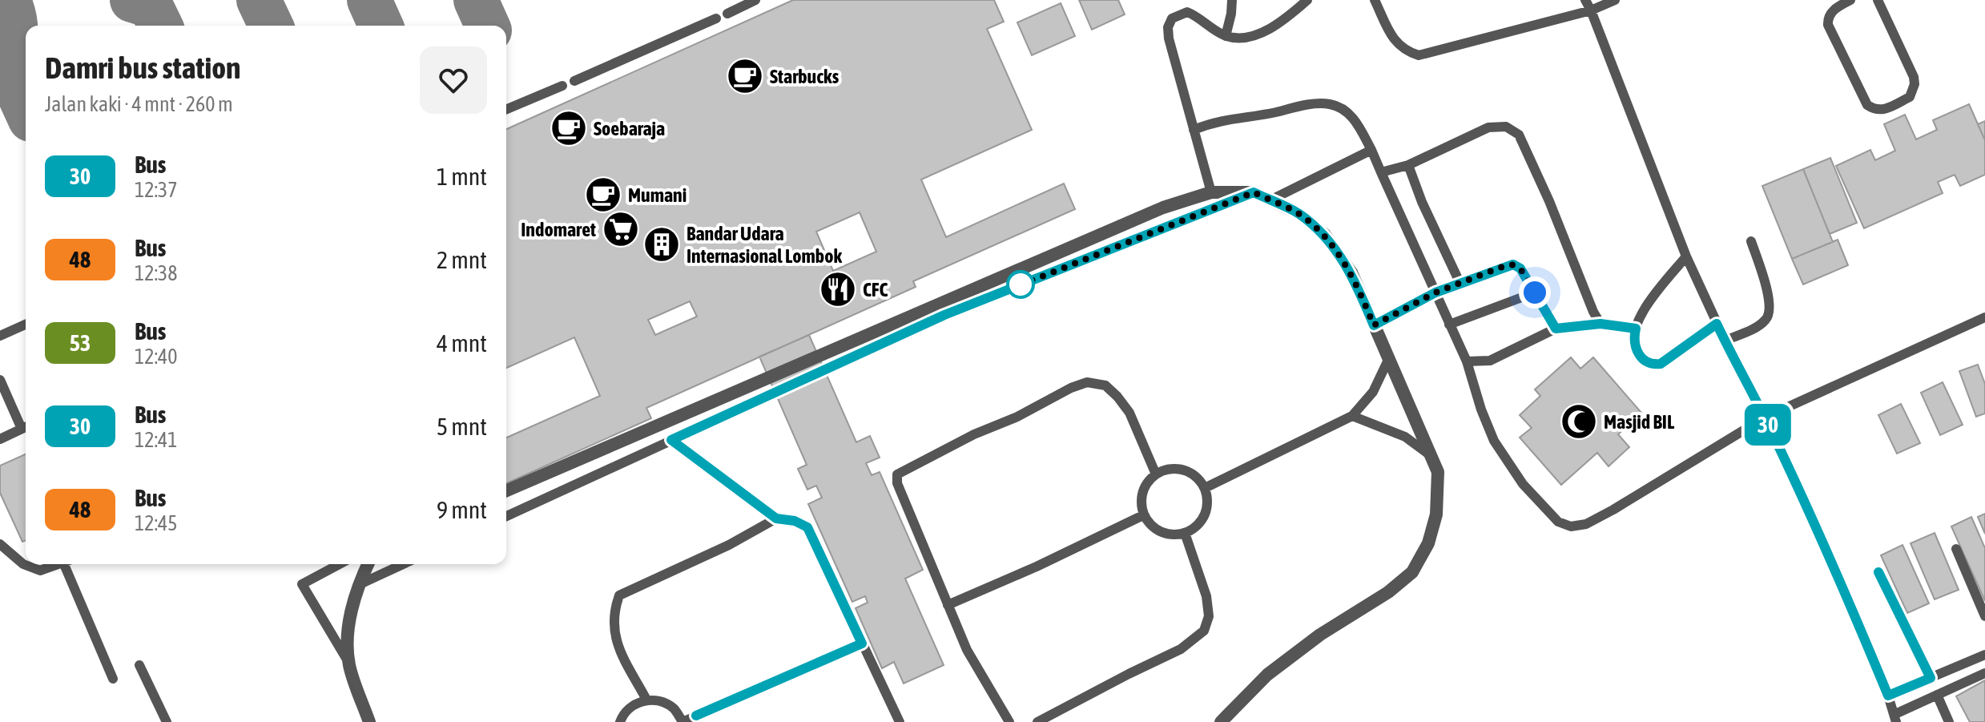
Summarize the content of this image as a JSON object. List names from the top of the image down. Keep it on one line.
{"places":{"cafe":["Starbucks","Soebaraja","Mumani"],"supermarket":["Indomaret"],"building":["Bandar Udara Internasional Lombok"],"restaurant":["CFC"],"mosque":["Masjid BIL"]},"lines":["bus line 30"],"page":{"on_map":"30","heading":["Damri bus station","Jalan kaki · 4 mnt · 260 m"],"list":[{"mark":"30","name":"Bus","note":"12:37","value":"1 mnt"},{"mark":"48","name":"Bus","note":"12:38","value":"2 mnt"},{"mark":"53","name":"Bus","note":"12:40","value":"4 mnt"},{"mark":"30","name":"Bus","note":"12:41","value":"5 mnt"},{"mark":"48","name":"Bus","note":"12:45","value":"9 mnt"}]}}
